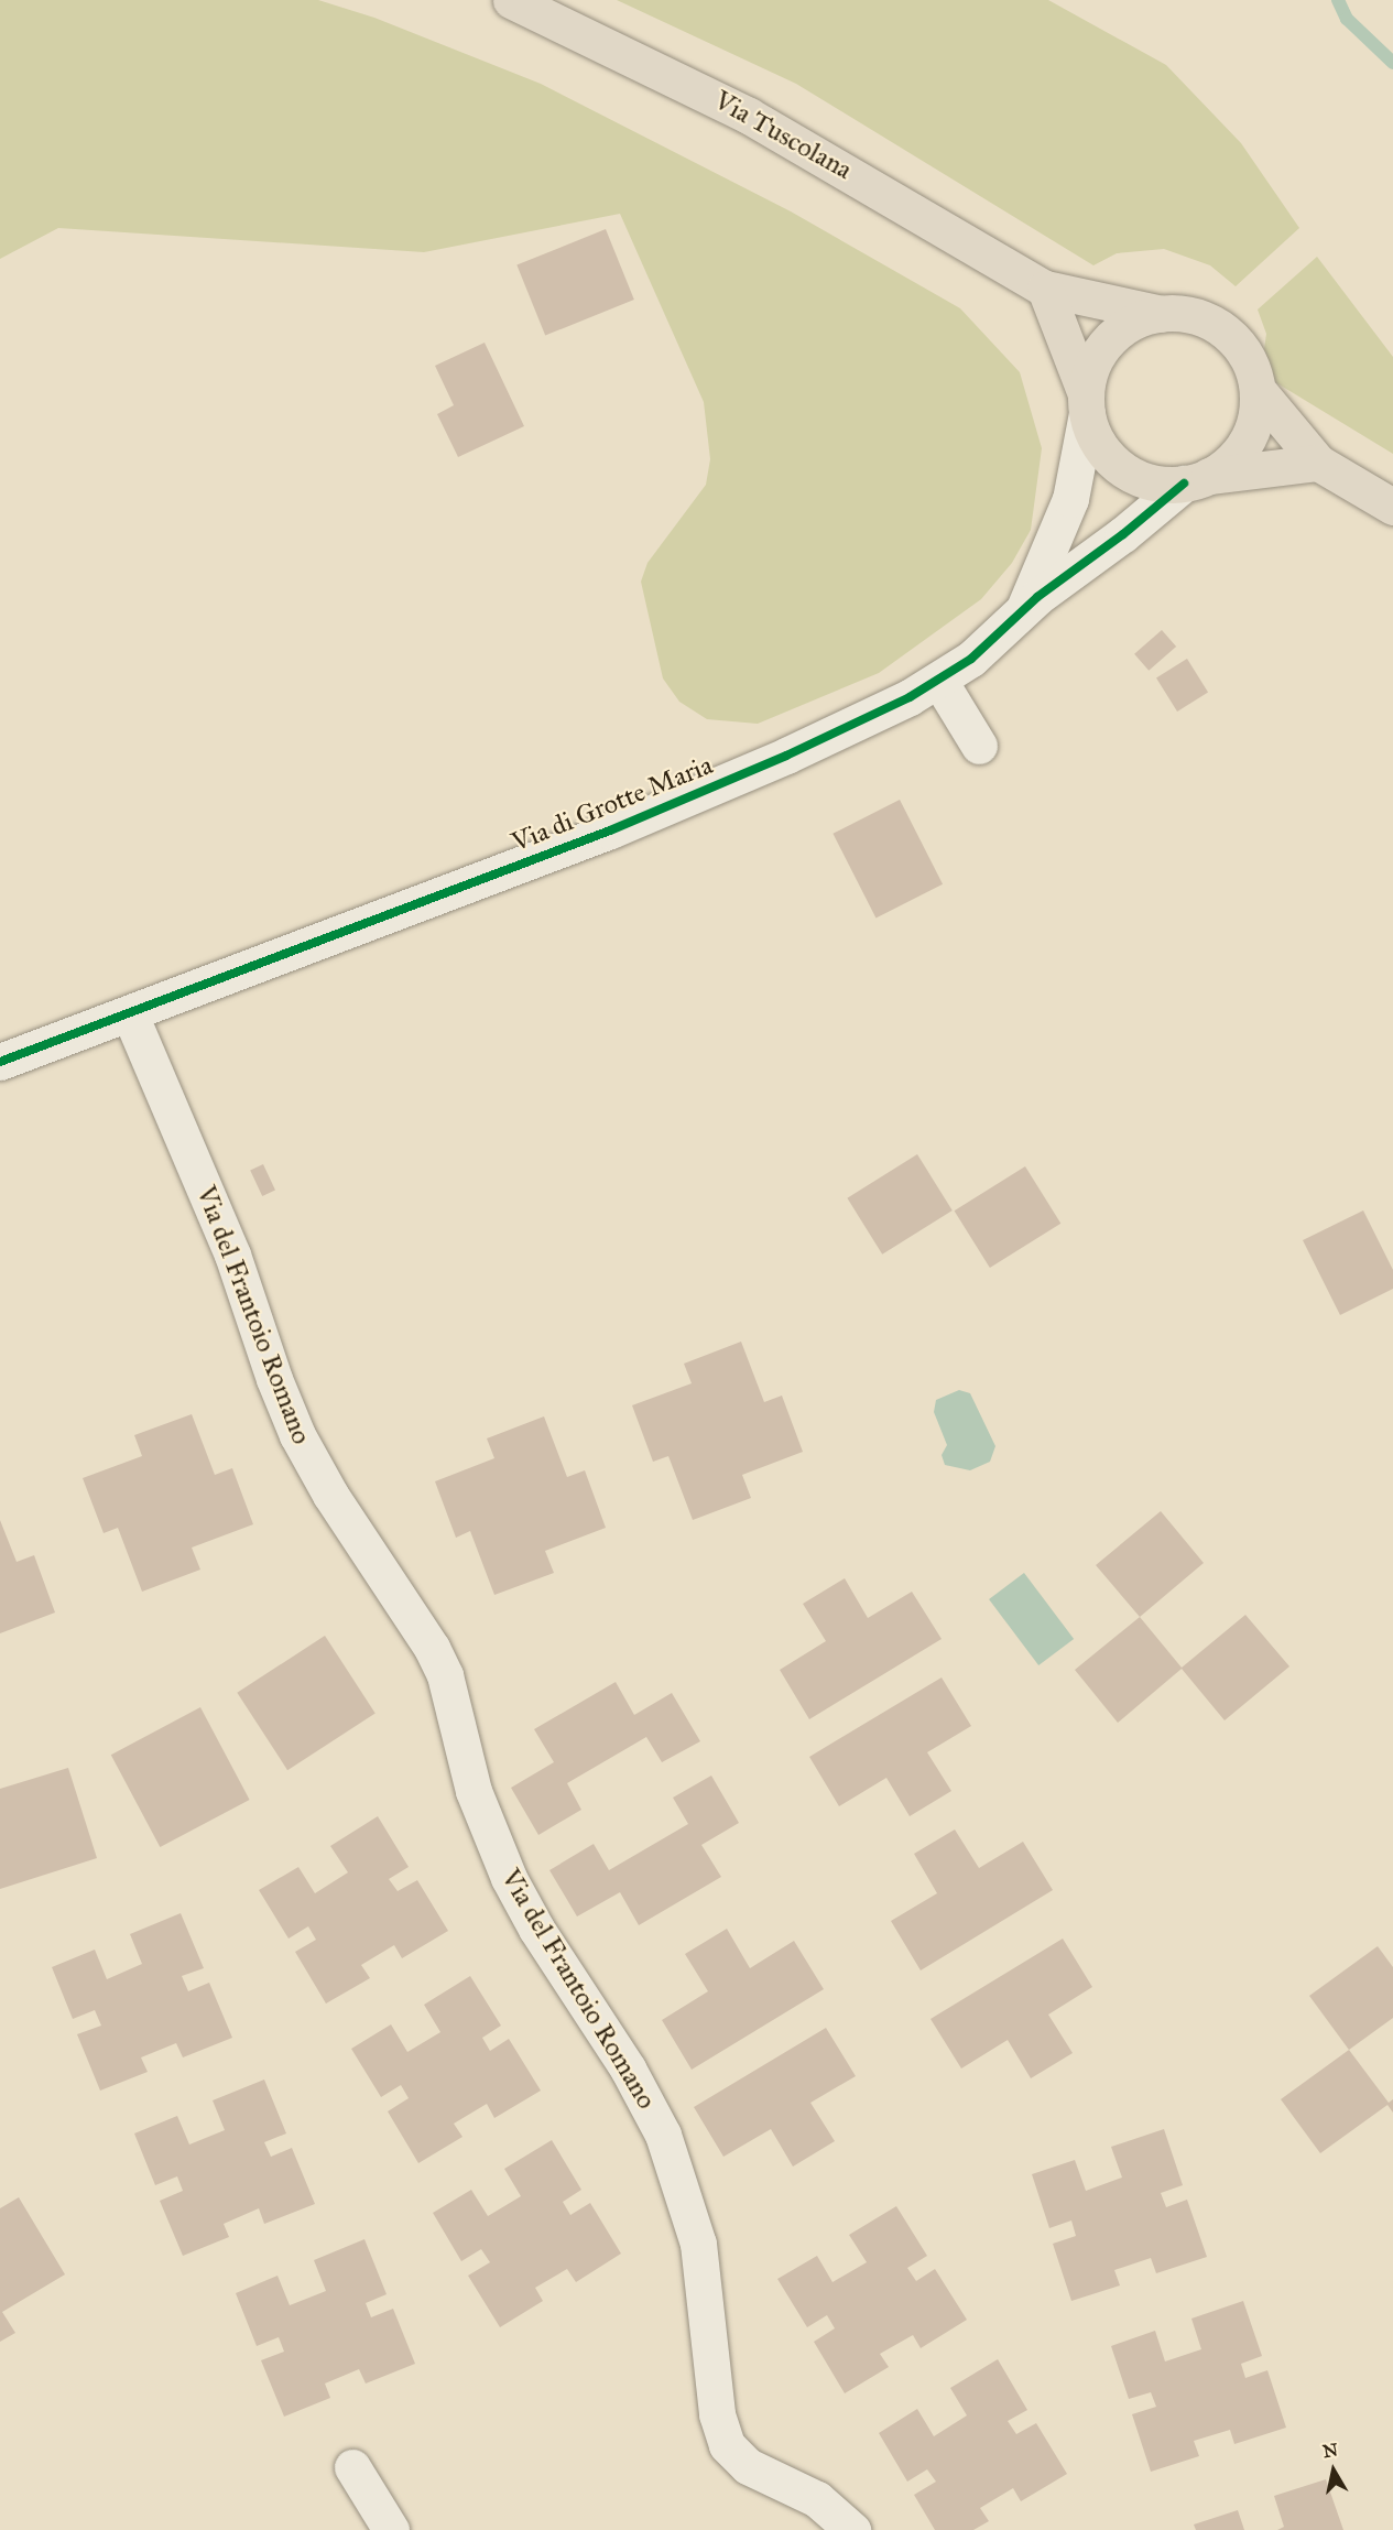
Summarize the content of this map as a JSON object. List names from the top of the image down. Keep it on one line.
{"streets":{"main road":["Via Tuscolana"],"street":["Via di Grotte Maria","Via del Frantoio Romano"]},"crossings":[["Via Tuscolana","Via di Grotte Maria"],["Via di Grotte Maria","Via del Frantoio Romano"]],"north":"top"}
